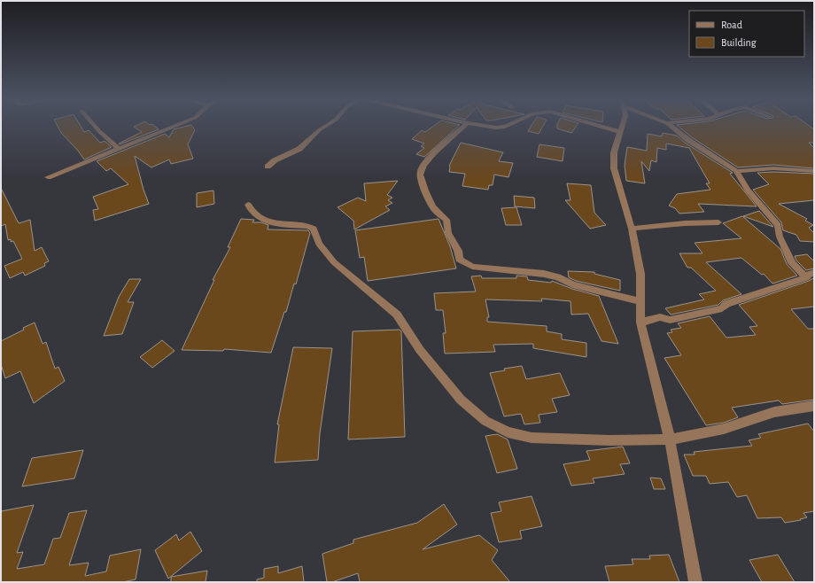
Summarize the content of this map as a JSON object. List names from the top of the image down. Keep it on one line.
{"legend":["Road","Building"]}
